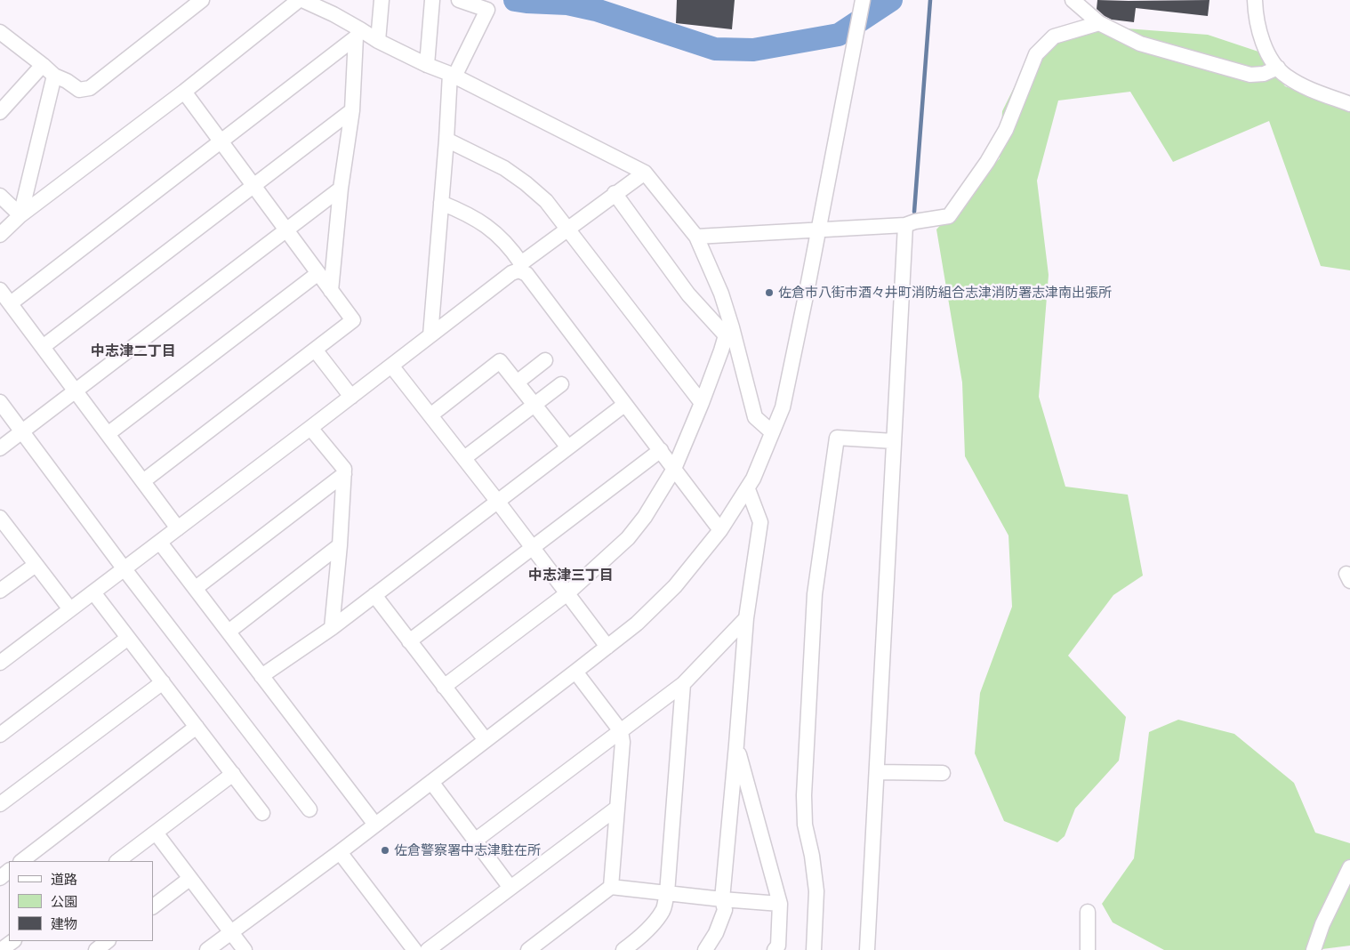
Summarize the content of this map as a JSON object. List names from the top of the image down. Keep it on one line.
{"districts":["中志津二丁目","中志津三丁目"],"places":["佐倉市八街市酒々井町消防組合志津消防署志津南出張所","佐倉警察署中志津駐在所"],"legend":["道路","公園","建物"]}
